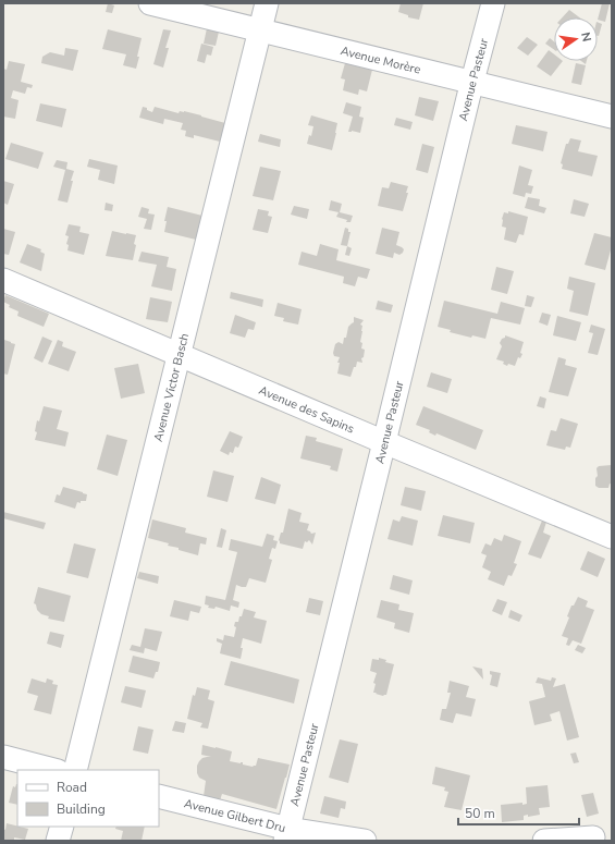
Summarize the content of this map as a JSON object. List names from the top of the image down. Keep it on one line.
{"streets":{"street":["Avenue Morère","Avenue Pasteur","Avenue Victor Basch","Avenue des Sapins","Avenue Gilbert Dru"]},"crossings":[["Avenue Morère","Avenue Pasteur"],["Avenue Morère","Avenue Victor Basch"],["Avenue Pasteur","Avenue des Sapins"],["Avenue Pasteur","Avenue Gilbert Dru"],["Avenue Victor Basch","Avenue des Sapins"]],"legend":["Road","Building"],"scale_bar":"50 m","north":"right"}
